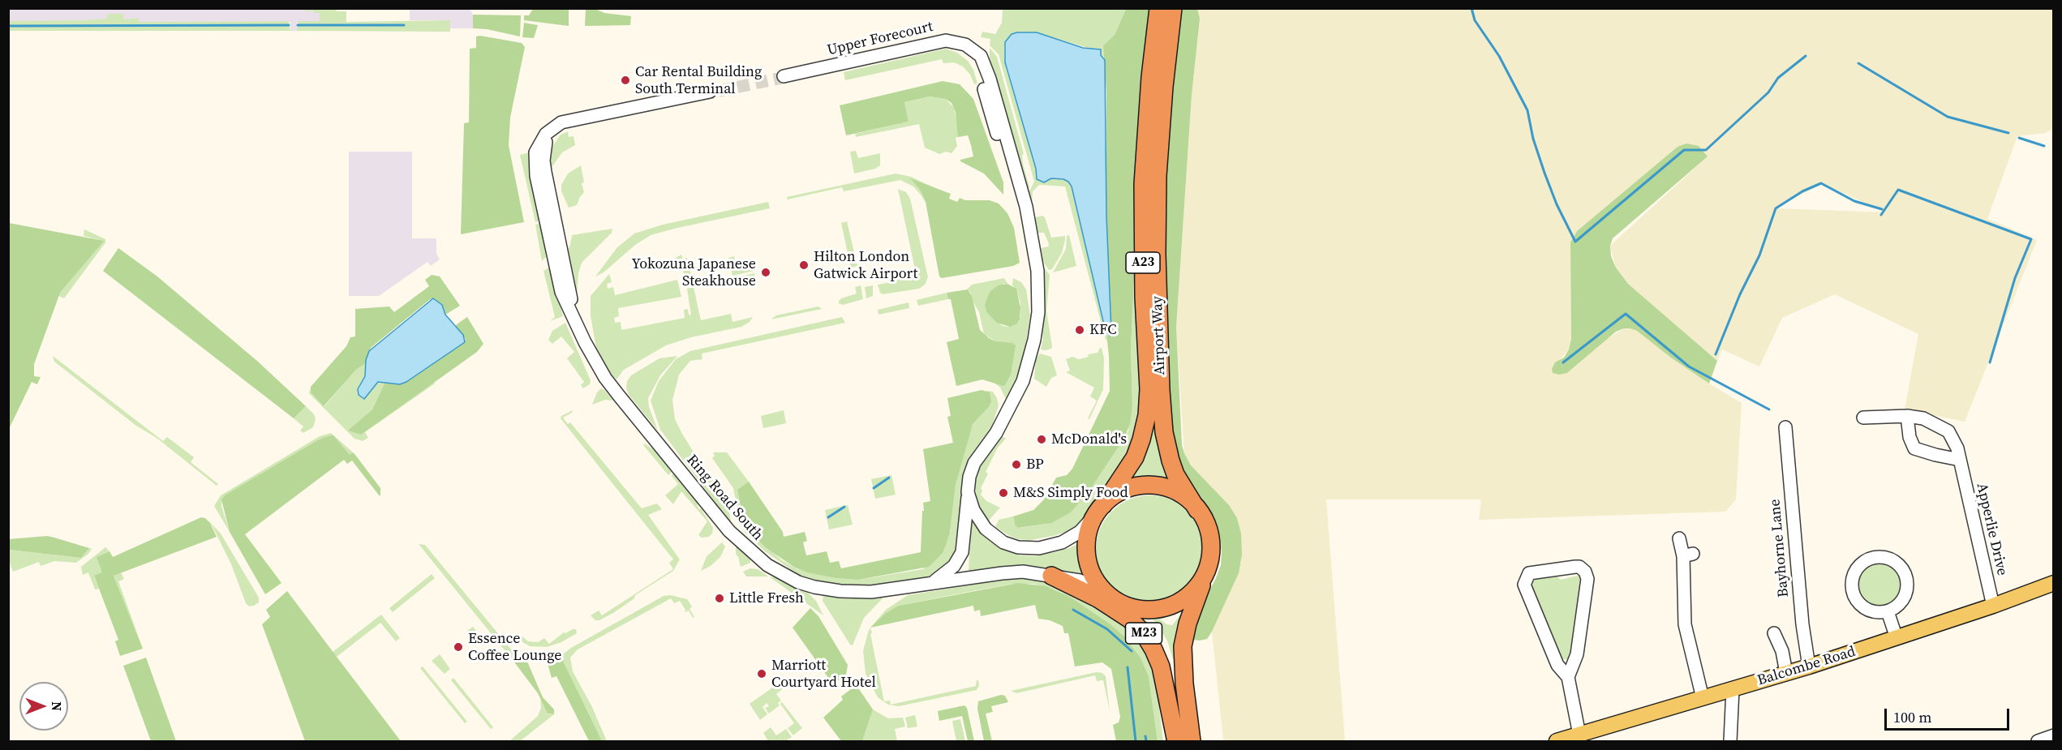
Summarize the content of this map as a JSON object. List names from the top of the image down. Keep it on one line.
{"streets":{"highway":["A23","Airport Way","M23"],"main road":["Balcombe Road"],"street":["Upper Forecourt","Ring Road South","Apperlie Drive","Bayhorne Lane"]},"crossings":[["Airport Way","Ring Road South"],["Airport Way","M23"],["Ring Road South","M23"],["Apperlie Drive","Balcombe Road"],["Bayhorne Lane","Balcombe Road"]],"places":["Car Rental Building South Terminal","Hilton London Gatwick Airport","Yokozuna Japanese Steakhouse","KFC","McDonald's","BP","M&S Simply Food","Little Fresh","Essence Coffee Lounge","Marriott Courtyard Hotel"],"scale_bar":"100 m","north":"right"}
